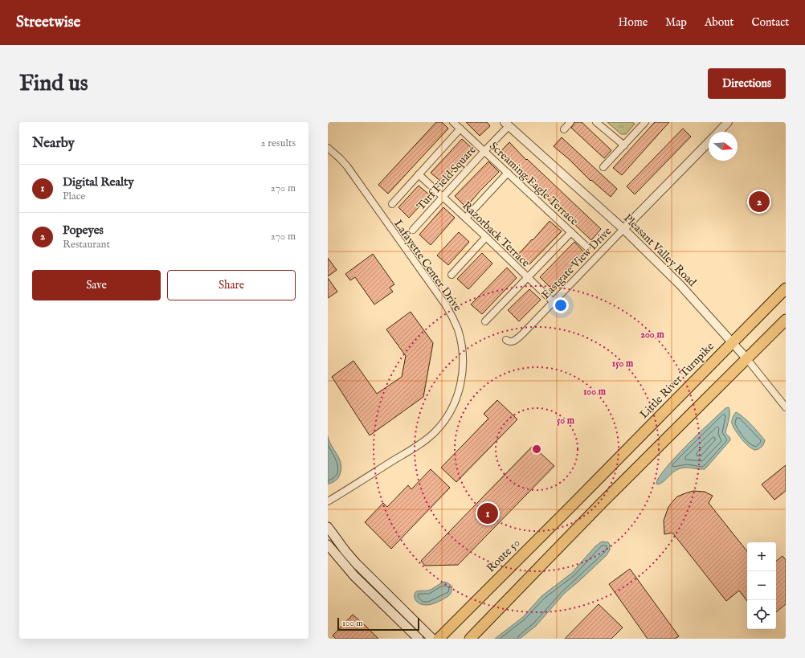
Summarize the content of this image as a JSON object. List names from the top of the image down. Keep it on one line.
{"streets":{"highway":["Little River Turnpike","Route 50"],"street":["Turf Field Square","Screaming Eagle Terrace","Razorback Terrace","Pleasant Valley Road","Eastgate View Drive","Lafayette Center Drive"]},"crossings":[["Turf Field Square","Screaming Eagle Terrace"],["Turf Field Square","Razorback Terrace"],["Turf Field Square","Pleasant Valley Road"],["Razorback Terrace","Eastgate View Drive"],["Pleasant Valley Road","Eastgate View Drive"],["Pleasant Valley Road","Little River Turnpike"],["Little River Turnpike","Route 50"]],"scale_bar":"100 m","north":"right","page":{"header":"Streetwise","nav":["Home","Map","About","Contact"],"buttons":["Directions",["Save","Share"]],"title":"Find us","heading":["Nearby","2 results"],"list":[{"mark":"1","name":"Digital Realty","note":"Place","value":"270 m"},{"mark":"2","name":"Popeyes","note":"Restaurant","value":"270 m"}],"pins":["2","1"],"map_buttons":["+","−"],"scale":"100 m"},"rings":["200 m","150 m","100 m","50 m"]}
